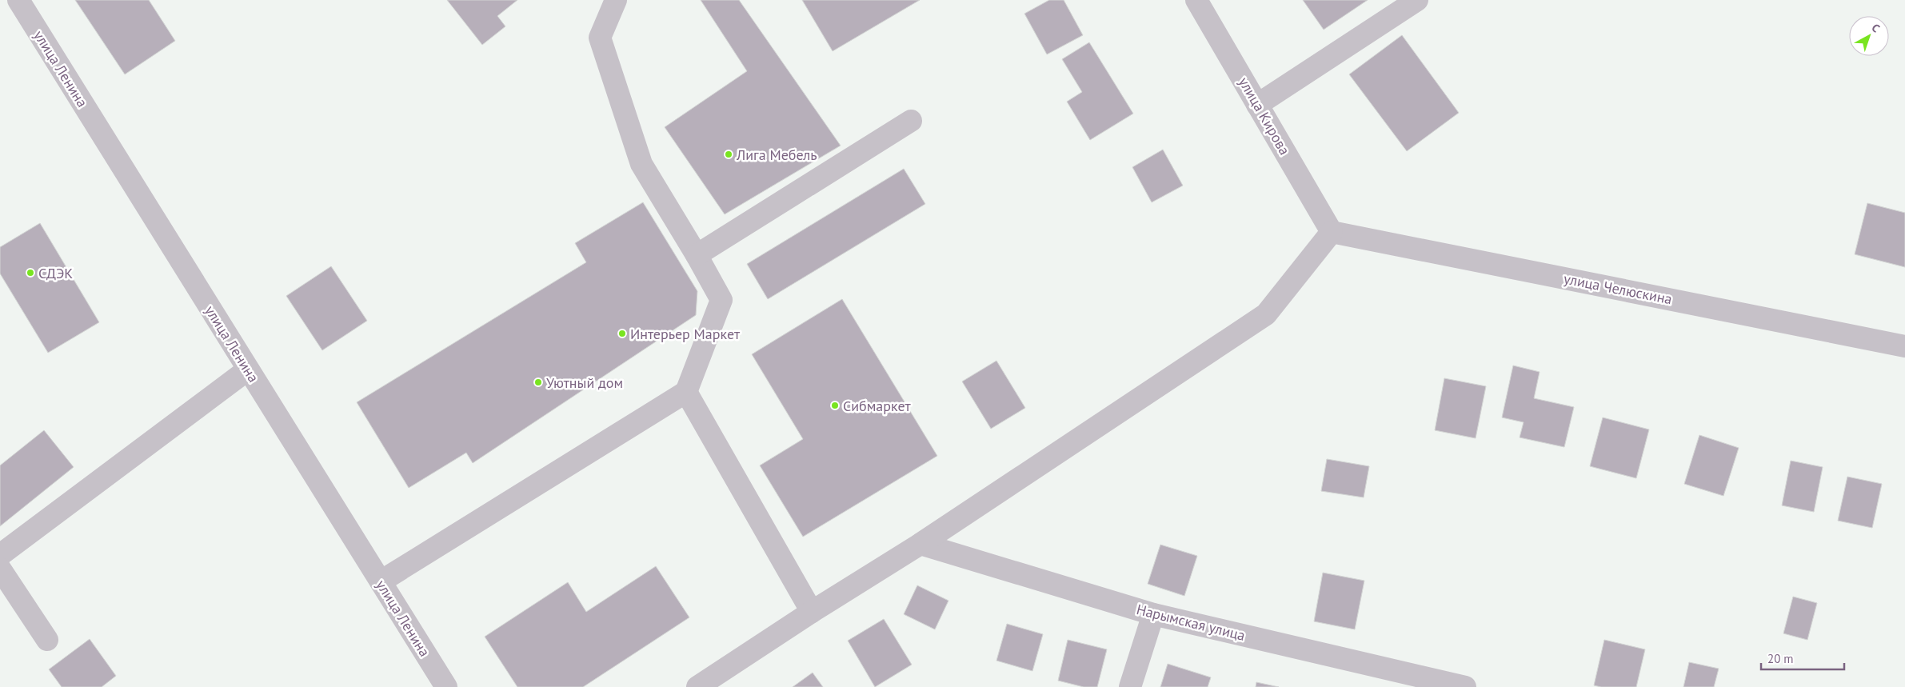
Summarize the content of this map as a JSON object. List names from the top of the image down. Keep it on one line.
{"streets":{"street":["улица Ленина","улица Кирова","улица Челюскина","Нарымская улица"]},"crossings":[["улица Кирова","улица Челюскина"]],"places":["Лига Мебель","СДЭК","Интерьер Маркет","Уютный дом","Сибмаркет"],"scale_bar":"20 m","north":"top right"}
